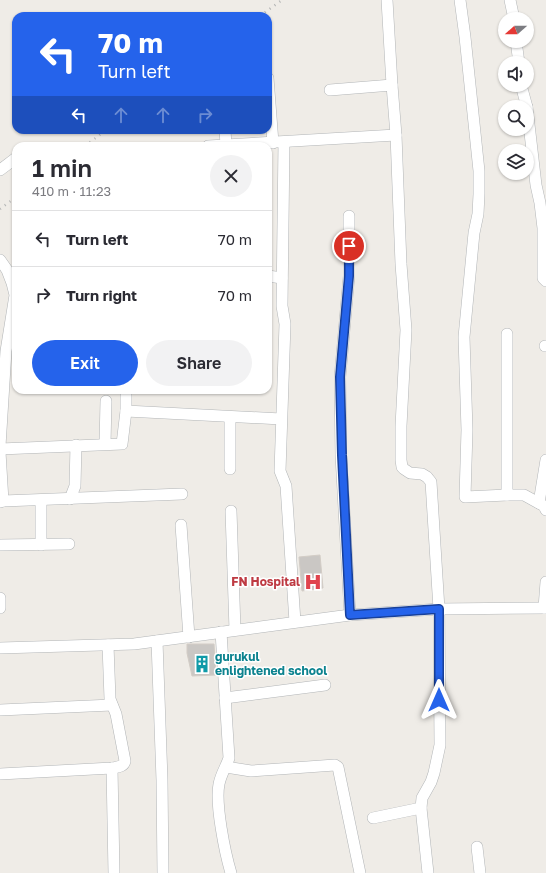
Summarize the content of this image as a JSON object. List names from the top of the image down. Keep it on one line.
{"places":{"hospital":["FN Hospital"],"building":["gurukul enlightened school"]},"north":"left","page":{"turn":["70 m","Turn left"],"heading":["1 min","410 m · 11:23"],"list":[{"name":"Turn left","value":"70 m"},{"name":"Turn right","value":"70 m"}],"buttons":["Exit","Share"]}}
